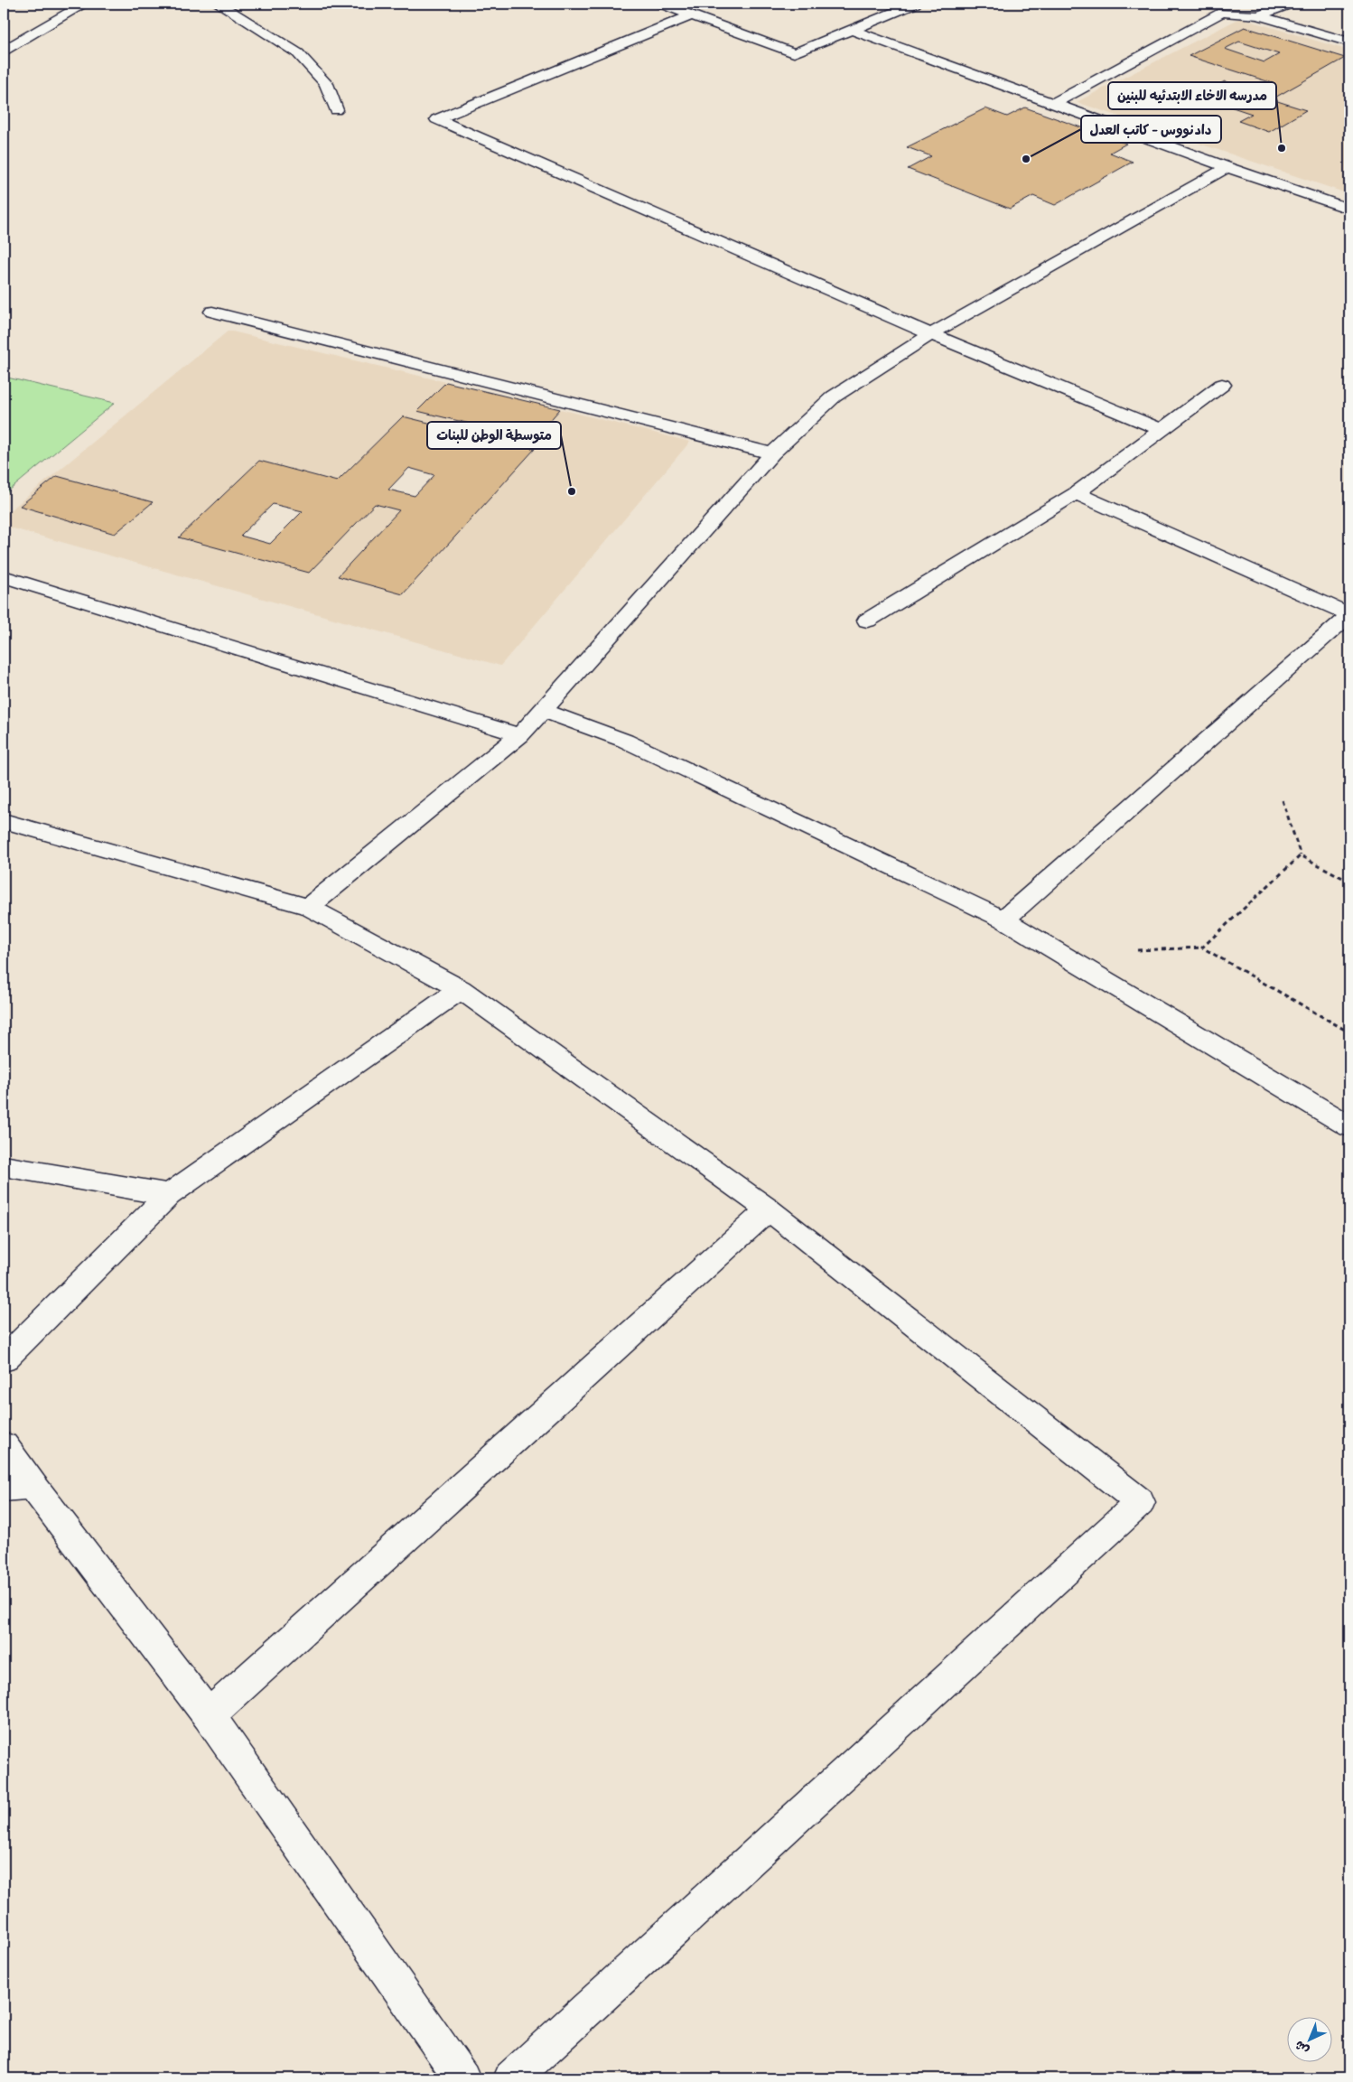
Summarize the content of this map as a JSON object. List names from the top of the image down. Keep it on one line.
{"places":["مدرسه الاخاء الابتدئيه للبنين","دادنووس - کاتب العدل","متوسطة الوطن للبنات"],"north":"bottom left"}
